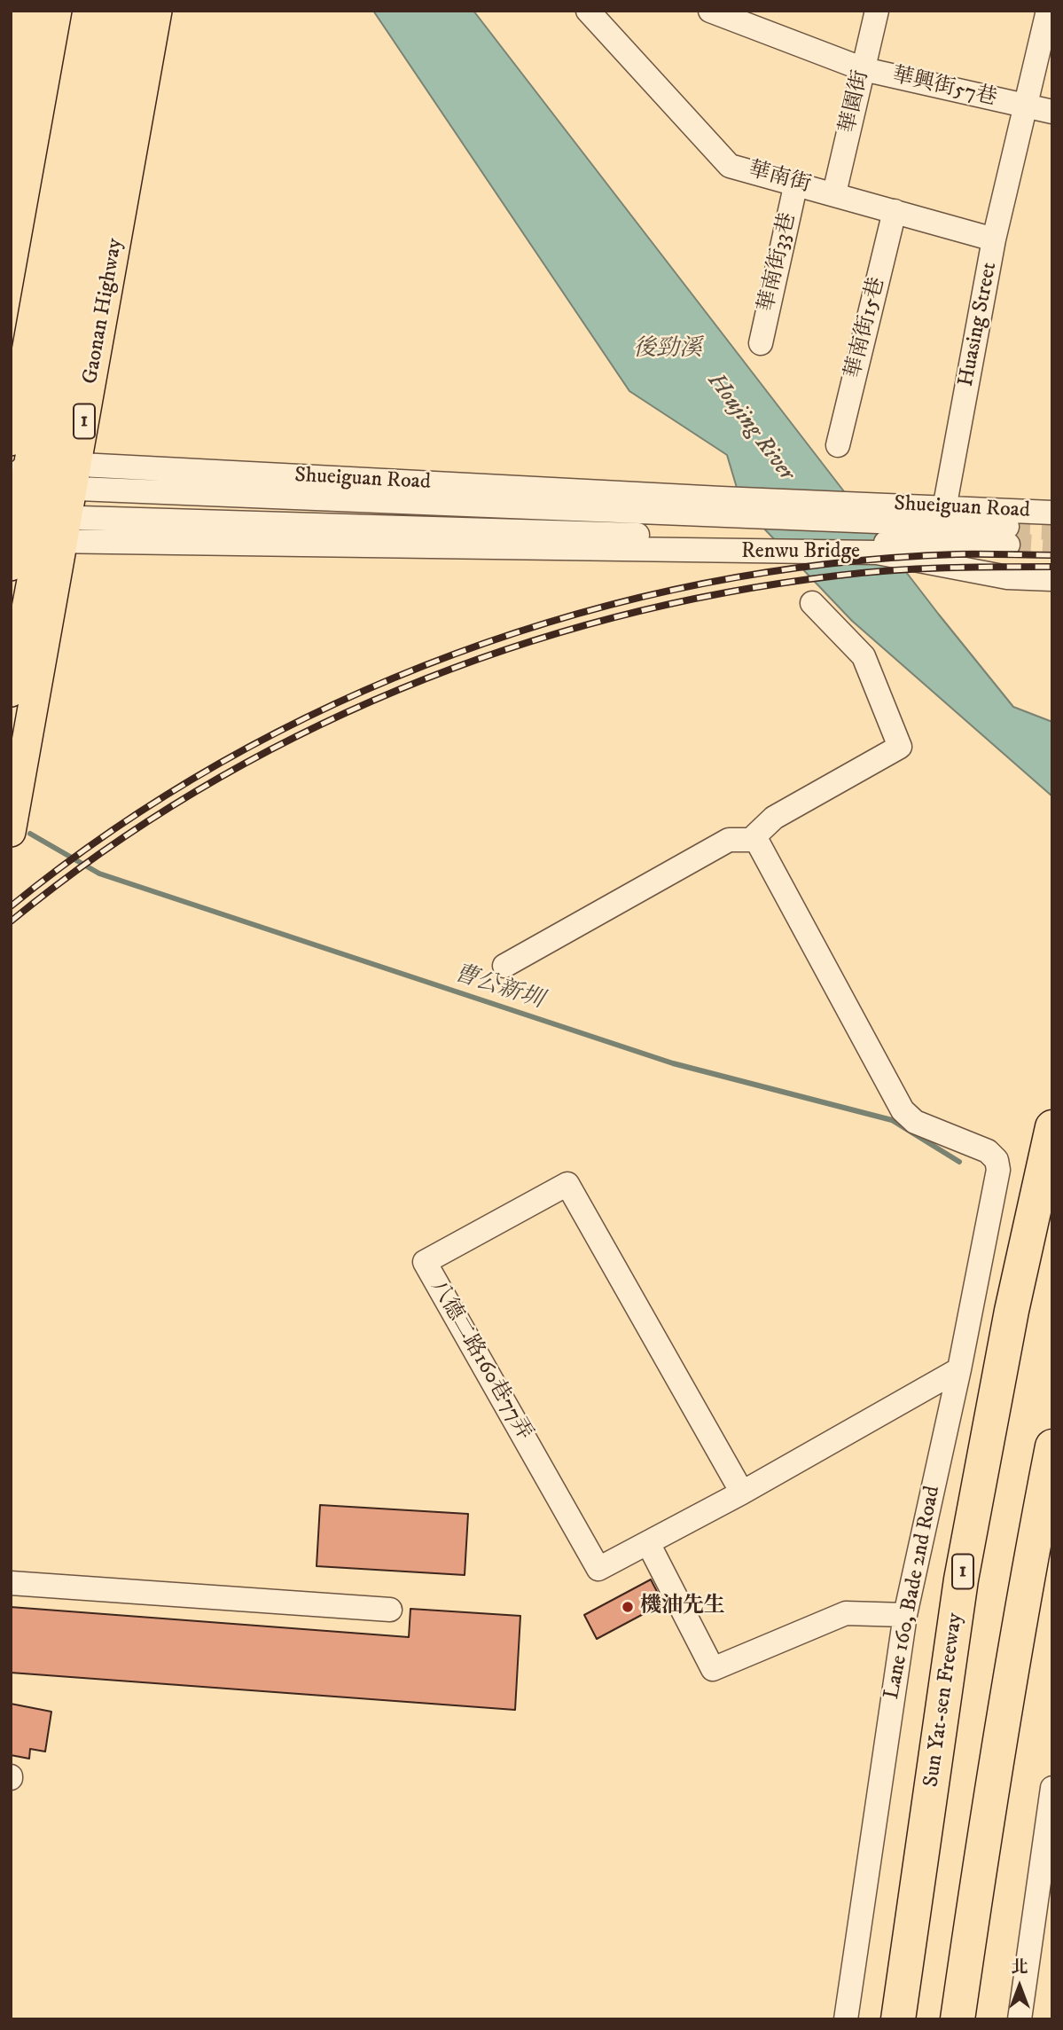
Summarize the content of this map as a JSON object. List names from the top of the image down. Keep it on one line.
{"streets":{"highway":["1","Sun Yat-sen Freeway"],"main road":["Gaonan Highway"],"street":["華興街57巷","華園街","華南街","華南街33巷","Huasing Street","華南街15巷","Shueiguan Road","Renwu Bridge","八德二路160巷77弄","Lane 160, Bade 2nd Road"]},"crossings":[["華興街57巷","華園街"],["華興街57巷","Huasing Street"],["華園街","華南街"],["華南街","華南街33巷"],["華南街","Huasing Street"],["華南街","華南街15巷"],["Gaonan Highway","Shueiguan Road"],["Huasing Street","Shueiguan Road"],["Shueiguan Road","Renwu Bridge"],["八德二路160巷77弄","Lane 160, Bade 2nd Road"]],"water":["後勁溪","Houjing River","曹公新圳"],"places":["機油先生"],"north":"top"}
